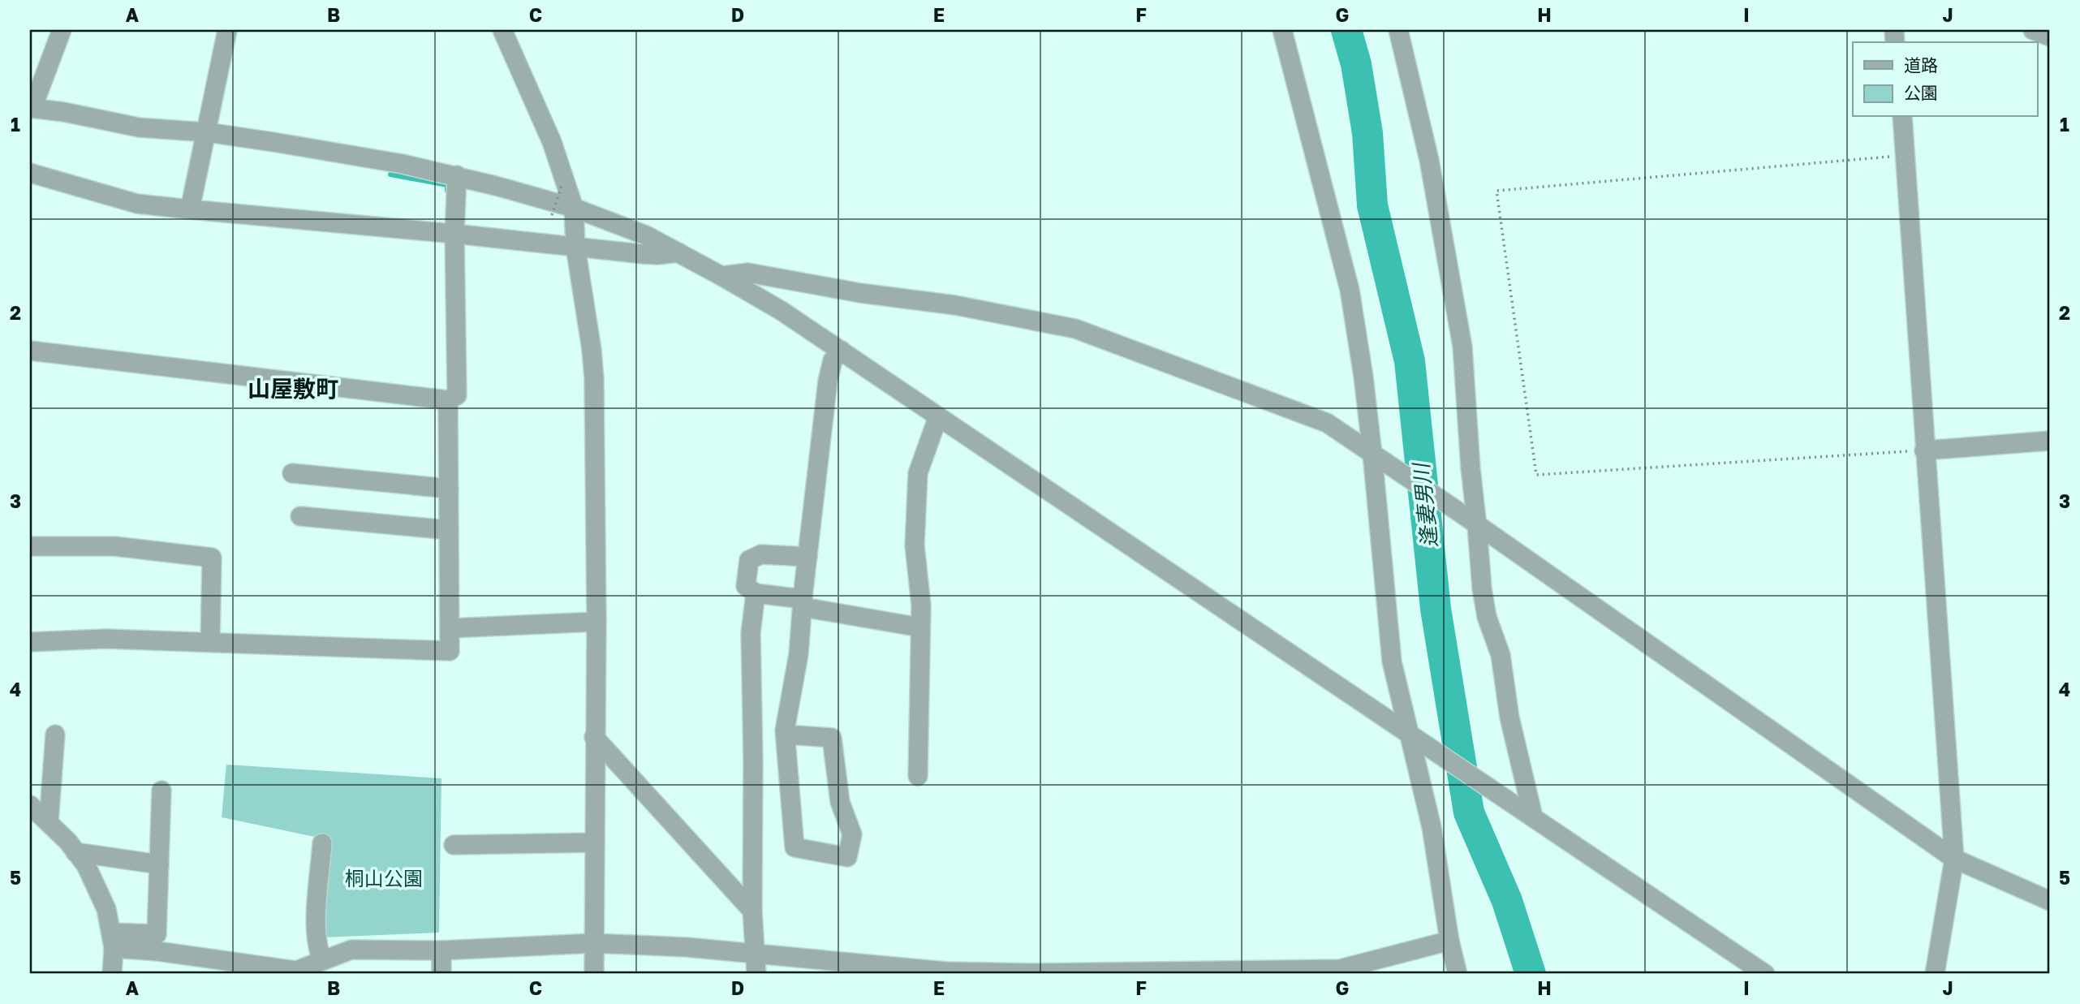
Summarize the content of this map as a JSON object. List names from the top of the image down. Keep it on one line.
{"districts":["山屋敷町"],"water":["逢妻男川"],"parks":["桐山公園"],"legend":["道路","公園"],"grid":{"columns":["A","B","C","D","E","F","G","H","I","J"],"rows":["1","2","3","4","5"]}}
